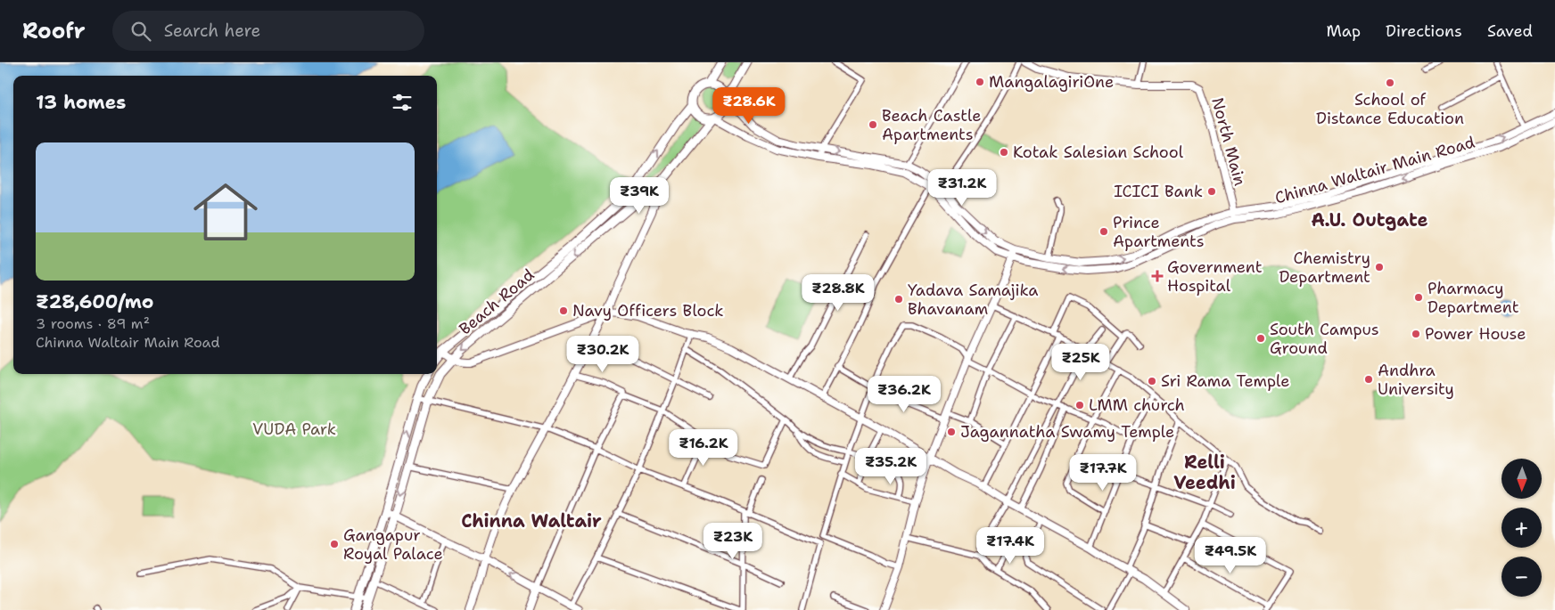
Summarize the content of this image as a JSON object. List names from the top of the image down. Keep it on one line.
{"streets":{"main road":["Beach Road"],"street":["North Main","Chinna Waltair Main Road"]},"crossings":[["North Main","Chinna Waltair Main Road"],["Chinna Waltair Main Road","Beach Road"]],"districts":["A.U. Outgate","Relli Veedhi","Chinna Waltair"],"parks":["VUDA Park"],"places":{"other":["MangalagiriOne","School of Distance Education","Beach Castle Apartments","Kotak Salesian School","ICICI Bank","Prince Apartments","Chemistry Department","Pharmacy Department","Yadava Samajika Bhavanam","Navy Officers Block","Power House","South Campus Ground","Andhra University","Sri Rama Temple","LMM church","Jagannatha Swamy Temple","Gangapur Royal Palace"],"health":["Government Hospital"]},"north":"bottom","page":{"header":"Roofr","search":"Search here","nav":["Map","Directions","Saved"],"heading":"13 homes","price":["₹28.6K","₹31.2K","₹39K","₹28.8K","₹30.2K","₹25K","₹36.2K","₹16.2K","₹35.2K","₹17.7K","₹23K","₹17.4K","₹49.5K"],"list":[{"name":"₹28,600/mo","note":"3 rooms · 89 m² · Chinna Waltair Main Road"}],"map_buttons":["+","−"]}}
